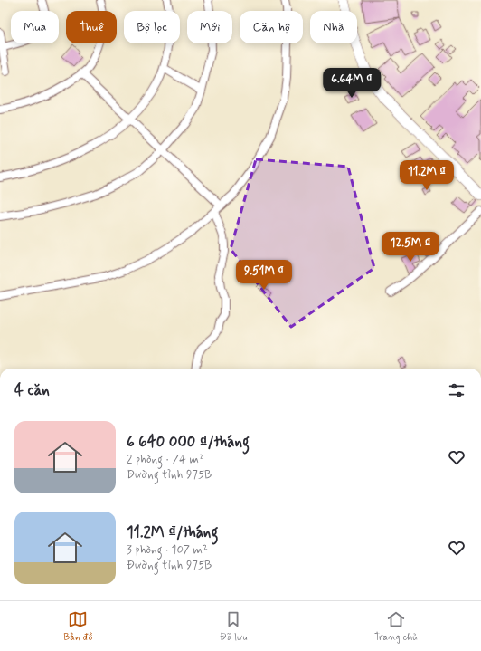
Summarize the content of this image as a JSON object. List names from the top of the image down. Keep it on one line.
{"page":{"chip":["Mua","Thuê","Bộ lọc","Mới","Căn hộ","Nhà"],"price":["6.64M ₫","11.2M ₫","12.5M ₫","9.51M ₫"],"heading":"4 căn","list":[{"name":"6 640 000 ₫/tháng","note":"2 phòng · 74 m² · Đường tỉnh 975B"},{"name":"11.2M ₫/tháng","note":"3 phòng · 107 m² · Đường tỉnh 975B"}],"tabs":["Bản đồ","Đã lưu","Trang chủ"]}}
